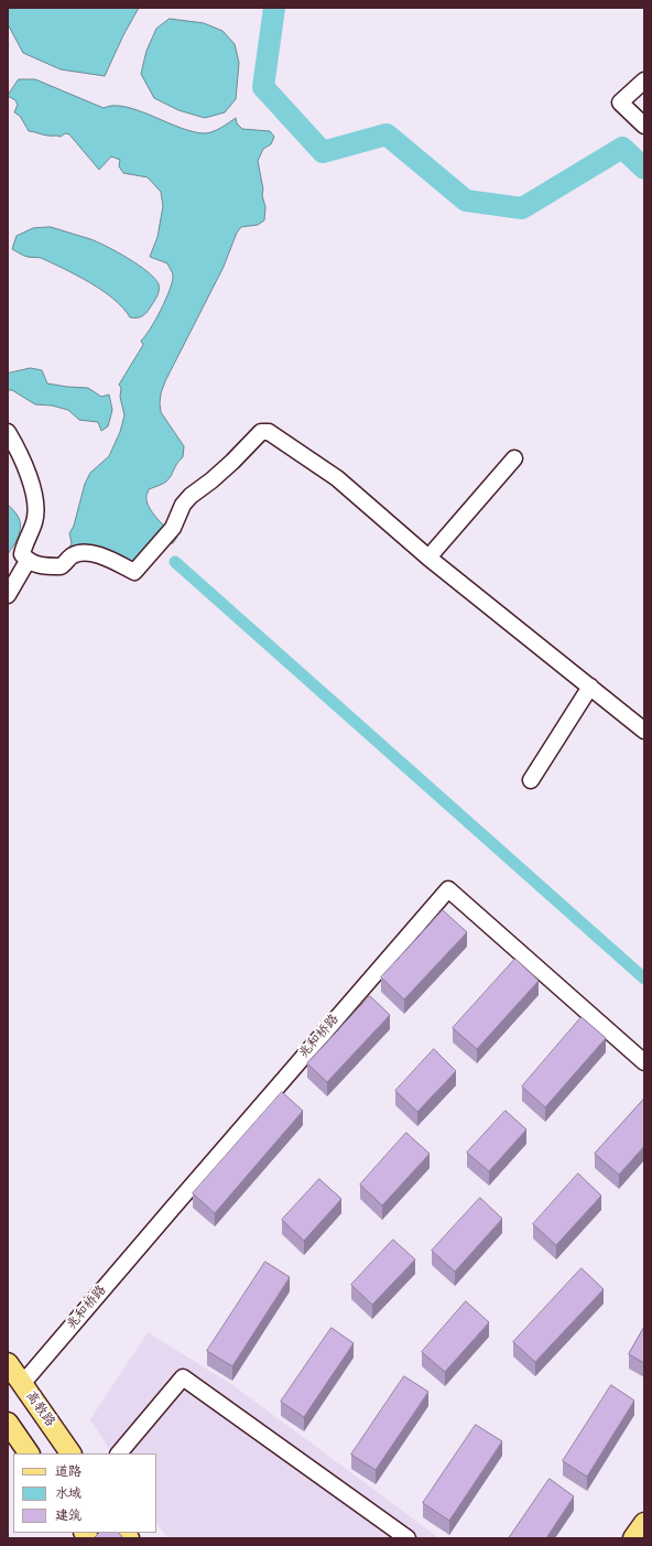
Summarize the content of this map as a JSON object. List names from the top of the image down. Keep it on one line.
{"streets":{"main road":["高教路"],"street":["兆和桥路"]},"crossings":[["兆和桥路","高教路"]],"legend":["道路","水域","建筑"]}
